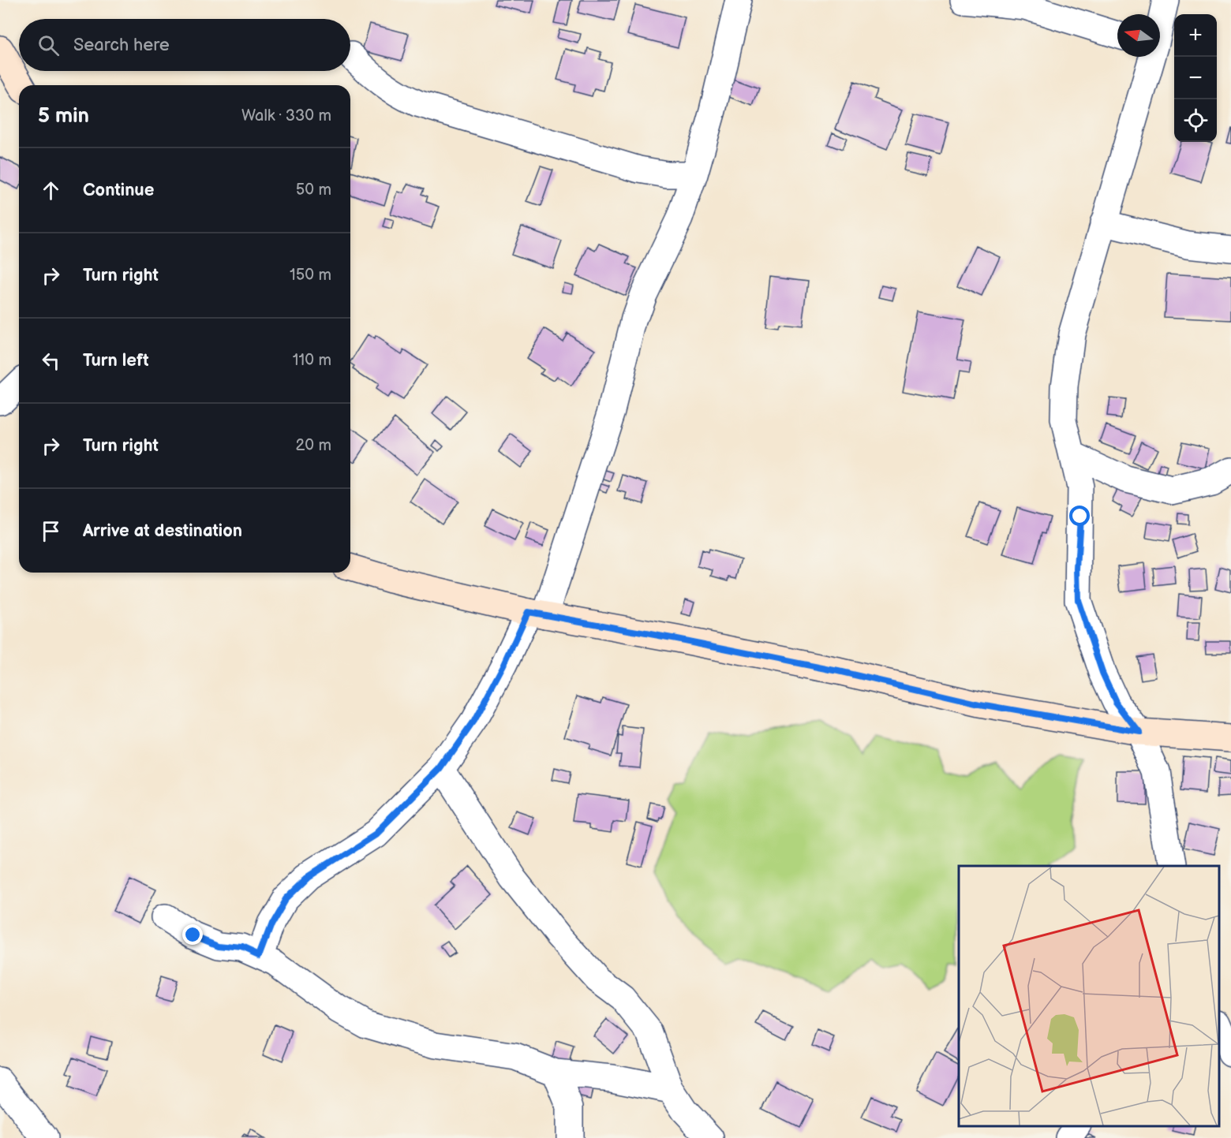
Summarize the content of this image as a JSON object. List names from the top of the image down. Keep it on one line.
{"north":"left","page":{"map_buttons":["+","−"],"search":"Search here","heading":["5 min","Walk · 330 m"],"list":[["Continue","50 m"],["Turn right","150 m"],["Turn left","110 m"],["Turn right","20 m"],"Arrive at destination"]}}
